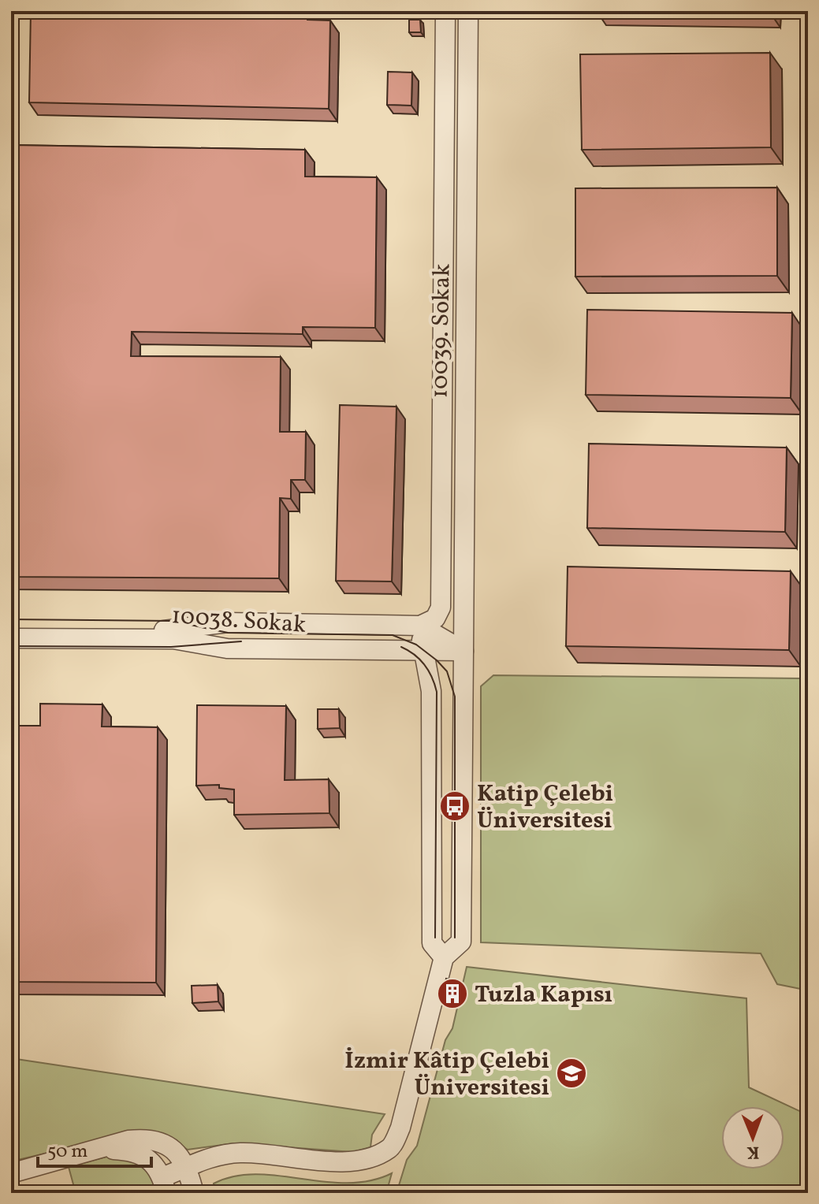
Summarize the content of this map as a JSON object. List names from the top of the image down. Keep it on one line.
{"streets":{"street":["10039. Sokak","10038. Sokak"]},"crossings":[["10039. Sokak","10038. Sokak"]],"places":{"bus stop":["Katip Çelebi Üniversitesi"],"building":["Tuzla Kapısı"],"school or university":["İzmir Kâtip Çelebi Üniversitesi"]},"scale_bar":"50 m","north":"bottom"}
